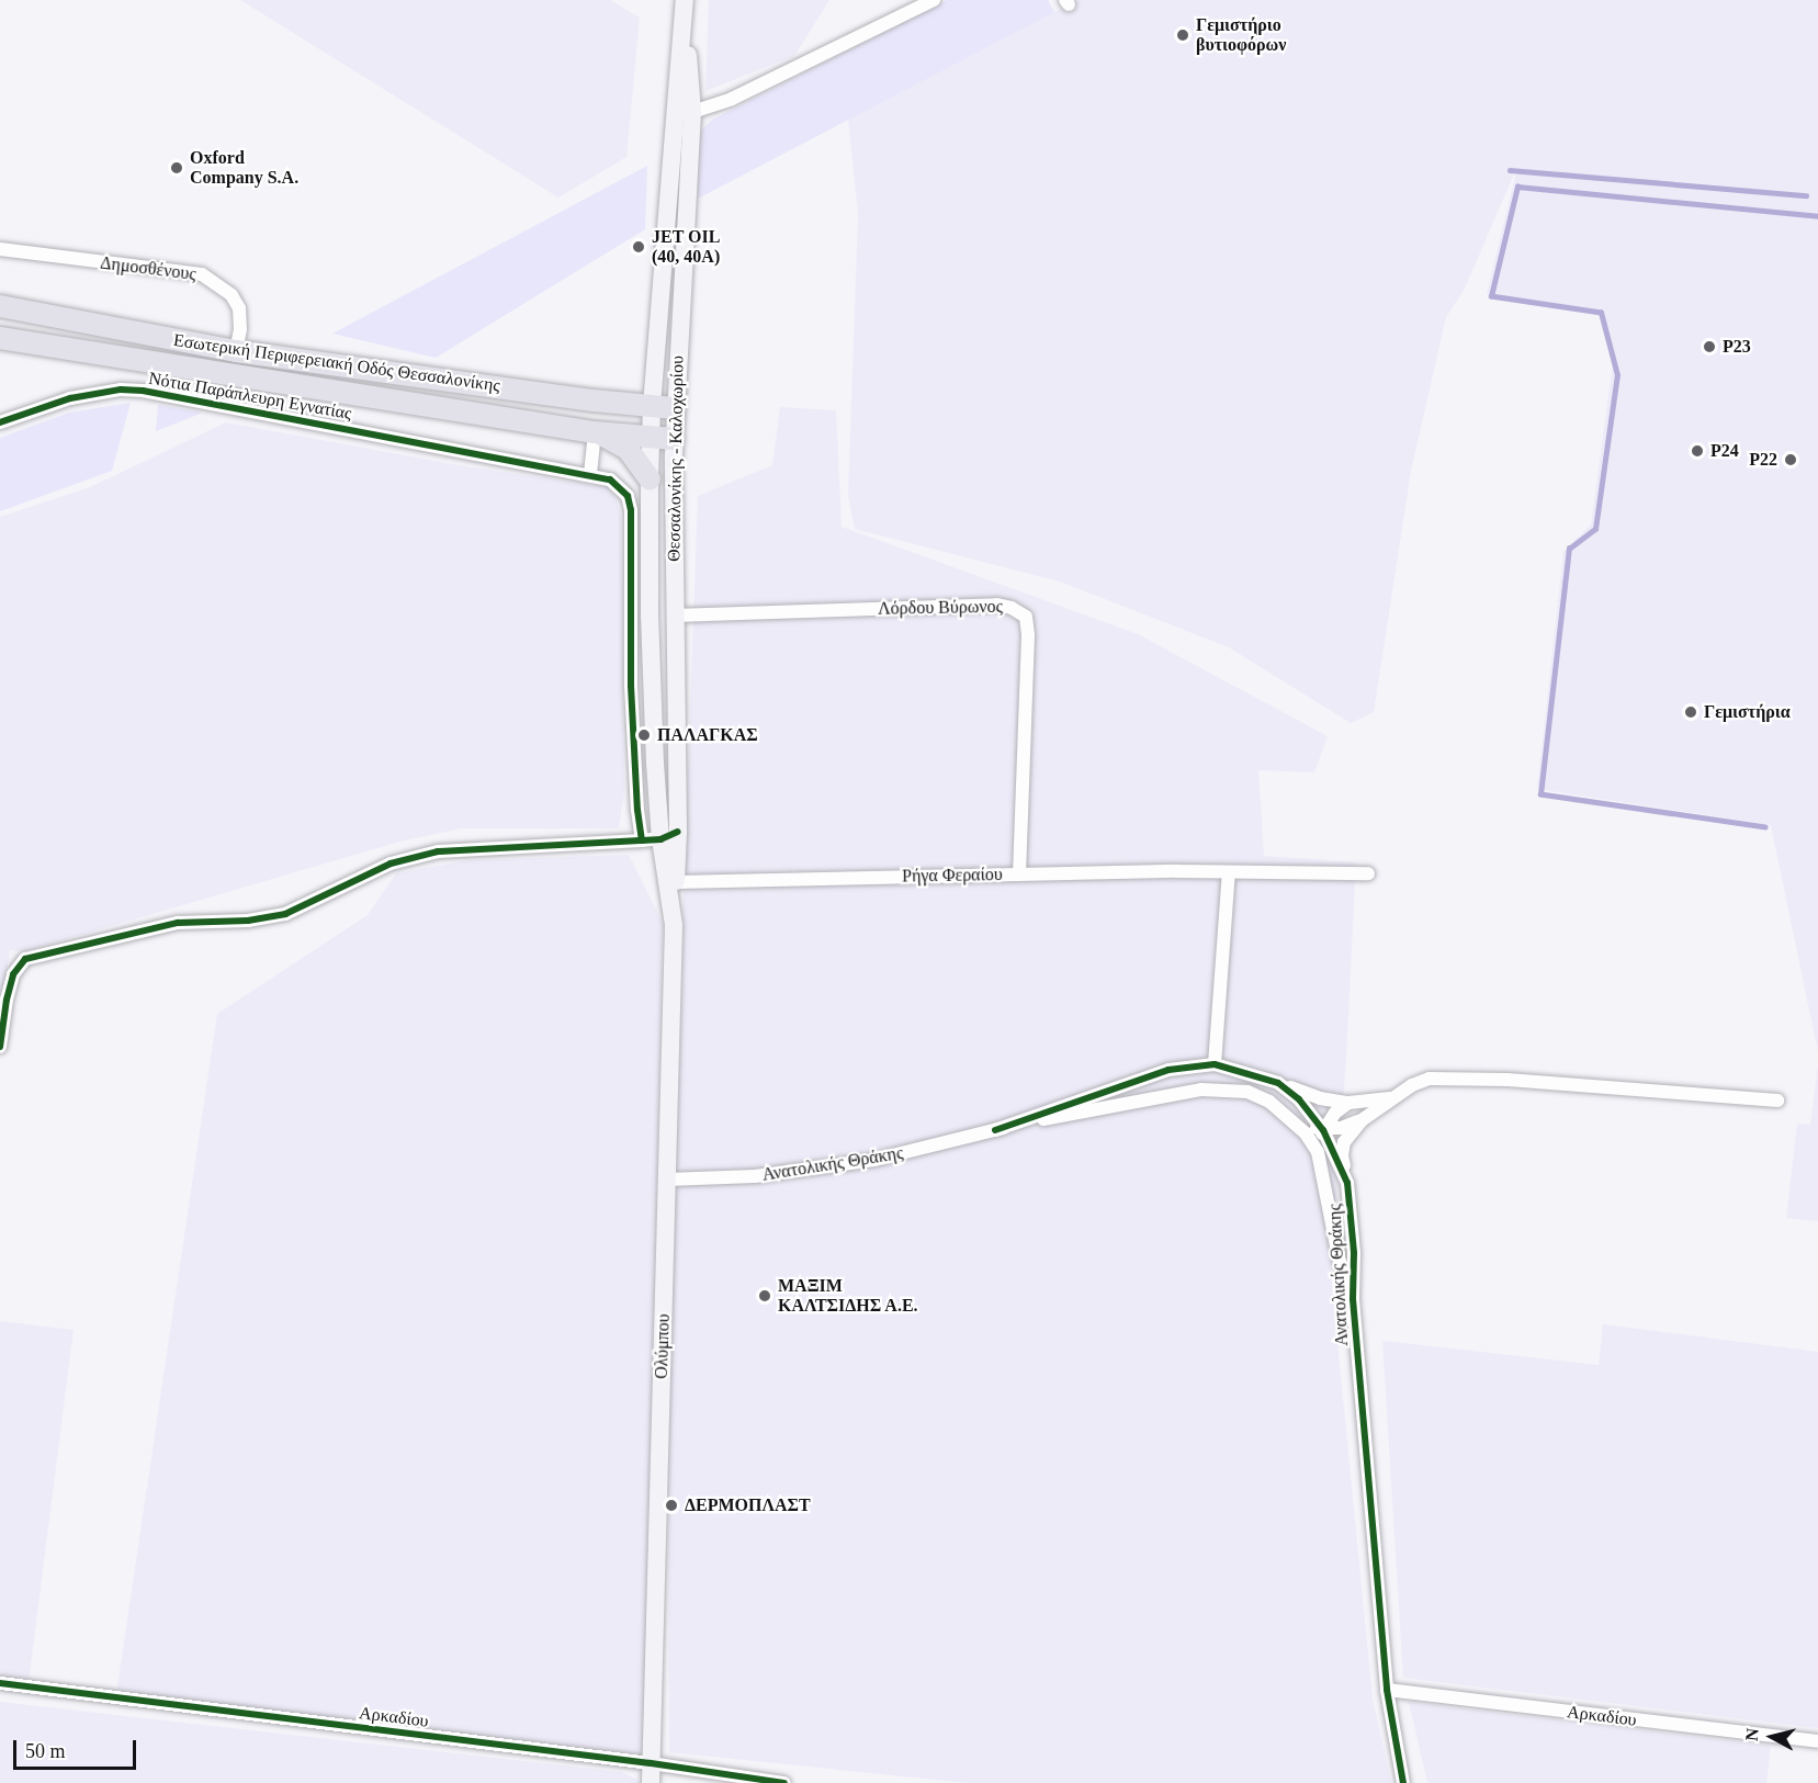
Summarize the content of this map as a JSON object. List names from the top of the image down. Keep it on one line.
{"streets":{"highway":["Εσωτερική Περιφερειακή Οδός Θεσσαλονίκης"],"main road":["Θεσσαλονίκης - Καλοχωρίου","Ολύμπου"],"street":["Δημοσθένους","Νότια Παράπλευρη Εγνατίας","Λόρδου Βύρωνος","Ρήγα Φεραίου","Ανατολικής Θράκης","Αρκαδίου"]},"crossings":[["Δημοσθένους","Εσωτερική Περιφερειακή Οδός Θεσσαλονίκης"],["Εσωτερική Περιφερειακή Οδός Θεσσαλονίκης","Θεσσαλονίκης - Καλοχωρίου"],["Θεσσαλονίκης - Καλοχωρίου","Λόρδου Βύρωνος"],["Θεσσαλονίκης - Καλοχωρίου","Ρήγα Φεραίου"],["Θεσσαλονίκης - Καλοχωρίου","Ολύμπου"],["Λόρδου Βύρωνος","Ρήγα Φεραίου"],["Ανατολικής Θράκης","Ολύμπου"],["Ανατολικής Θράκης","Αρκαδίου"],["Ολύμπου","Αρκαδίου"]],"places":["Γεμιστήριο βυτιοφόρων","Oxford Company S.A.","JET OIL (40, 40Α)","P23","P24","P22","Γεμιστήρια","ΠΑΛΑΓΚΑΣ","ΜΑΞΙΜ ΚΑΛΤΣΙΔΗΣ Α.Ε.","ΔΕΡΜΟΠΛΑΣΤ"],"scale_bar":"50 m","north":"left"}
